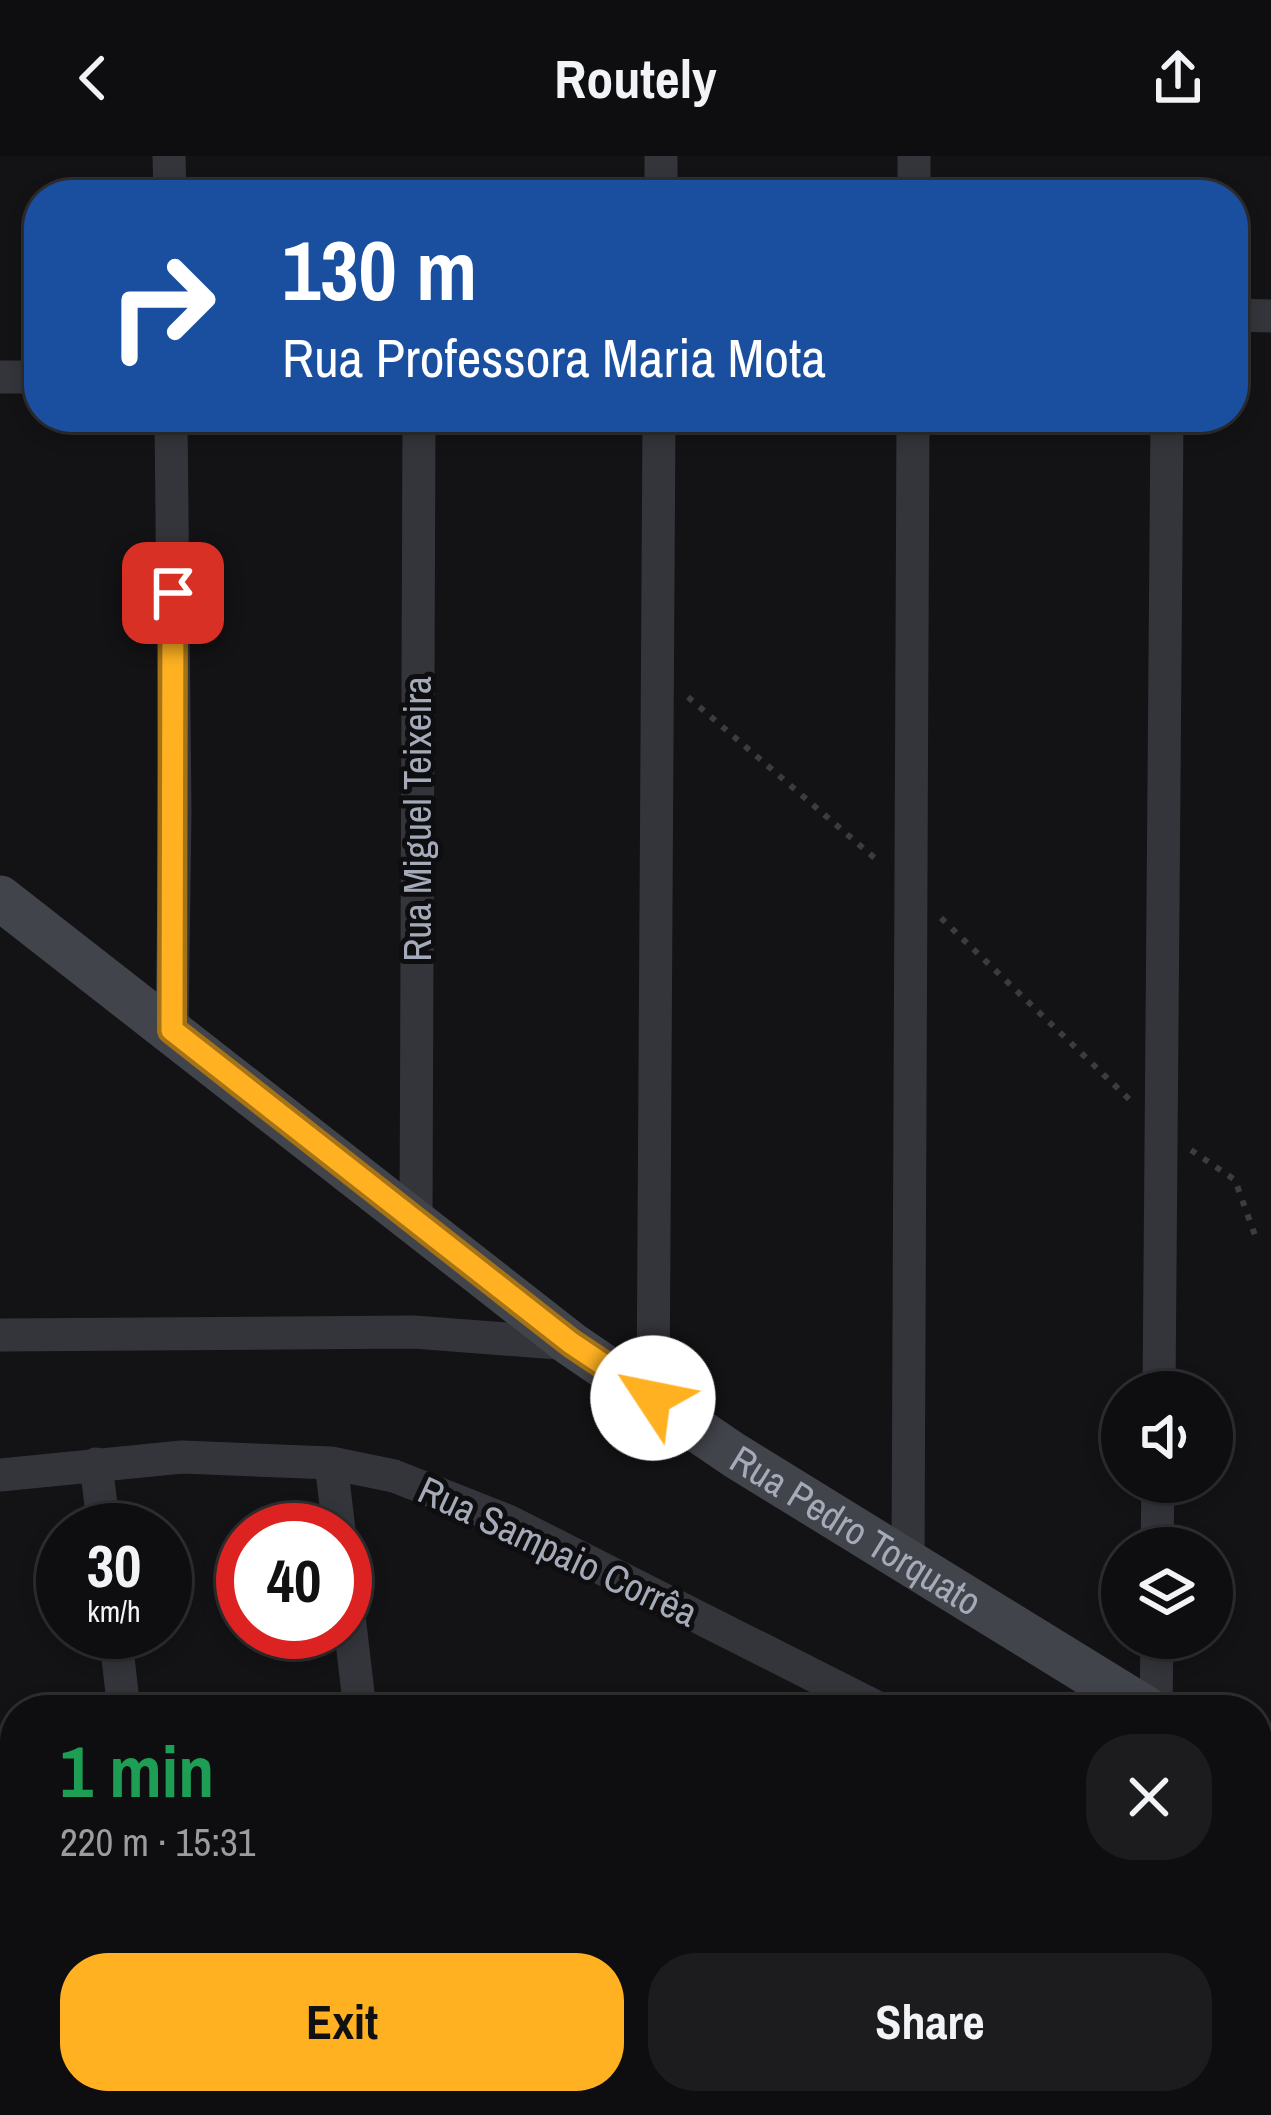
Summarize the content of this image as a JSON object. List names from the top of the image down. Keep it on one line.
{"streets":{"street":["Rua Miguel Teixeira","Rua Pedro Torquato","Rua Sampaio Corrêa"]},"crossings":[["Rua Miguel Teixeira","Rua Pedro Torquato"]],"page":{"header":"Routely","turn":["130 m","Rua Professora Maria Mota"],"speed":"30 km/h","limit":"40","heading":["1 min","220 m · 15:31"],"buttons":["Exit","Share"]}}
